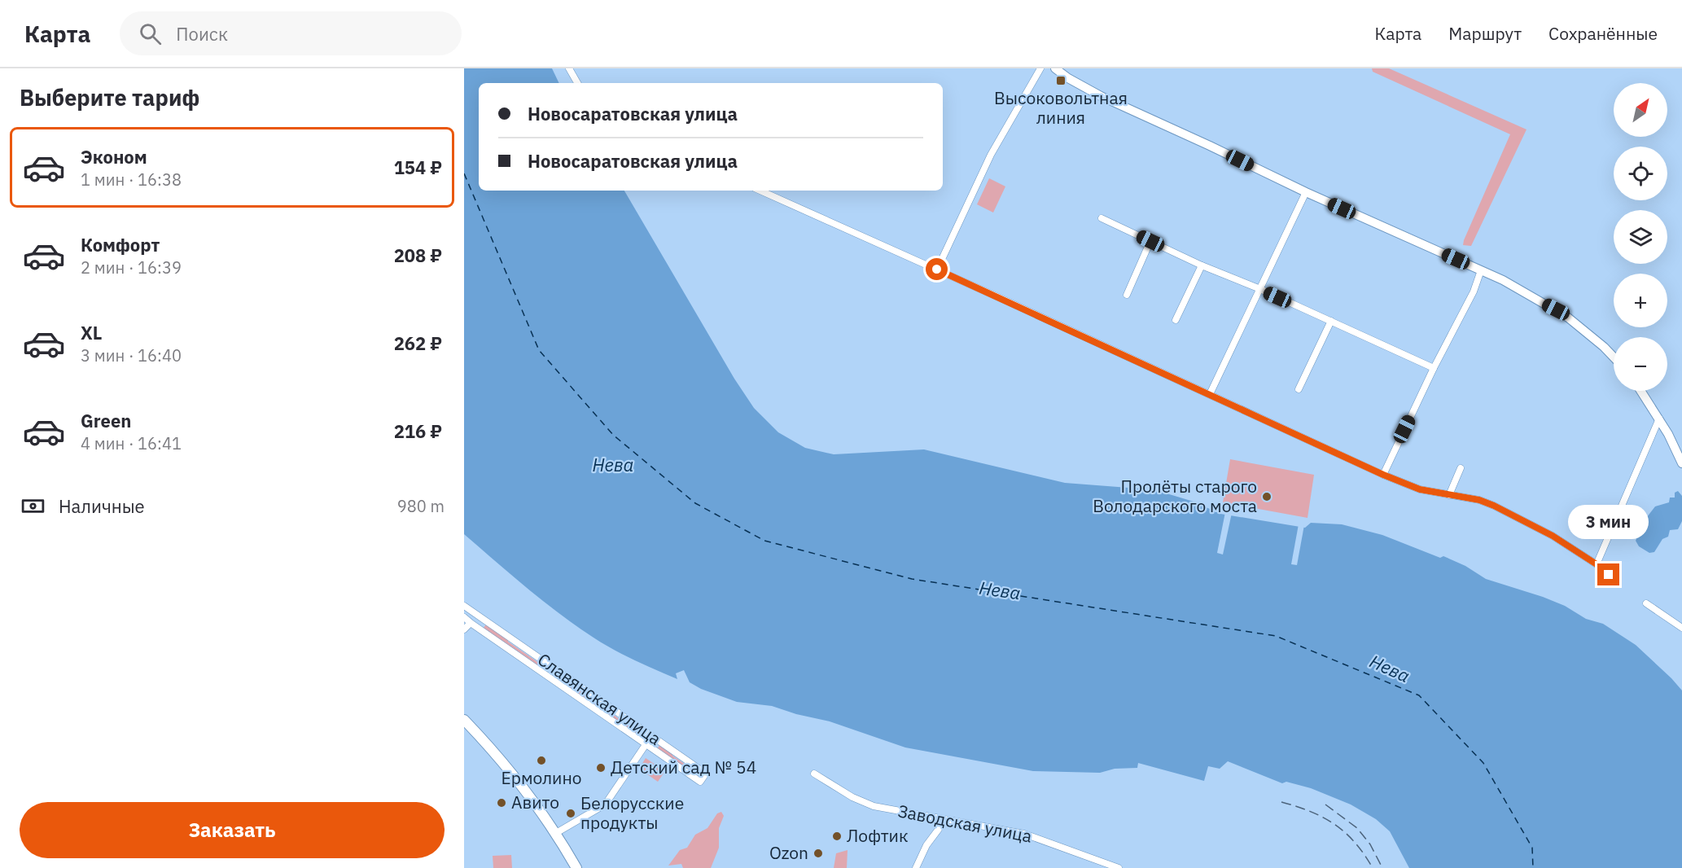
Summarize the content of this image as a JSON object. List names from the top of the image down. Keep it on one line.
{"streets":{"street":["Славянская улица","Заводская улица"]},"water":["Нева"],"places":{"transit":["Высоковольтная линия"],"other":["Пролёты старого Володарского моста","Ермолино","Детский сад № 54","Авито","Белорусские продукты","Лофтик","Ozon"]},"north":"top right","page":{"header":"Карта","search":"Поиск","nav":["Карта","Маршрут","Сохранённые"],"heading":"Выберите тариф","map_buttons":["+","−"],"banner":["Новосаратовская улица","Новосаратовская улица"],"list":[{"name":"Эконом","note":"1 мин · 16:38","value":"154 ₽"},{"name":"Комфорт","note":"2 мин · 16:39","value":"208 ₽"},{"name":"XL","note":"3 мин · 16:40","value":"262 ₽"},{"name":"Green","note":"4 мин · 16:41","value":"216 ₽"}],"pay":["Наличные","980 m"],"bubble":"3 мин","buttons":"Заказать"}}
